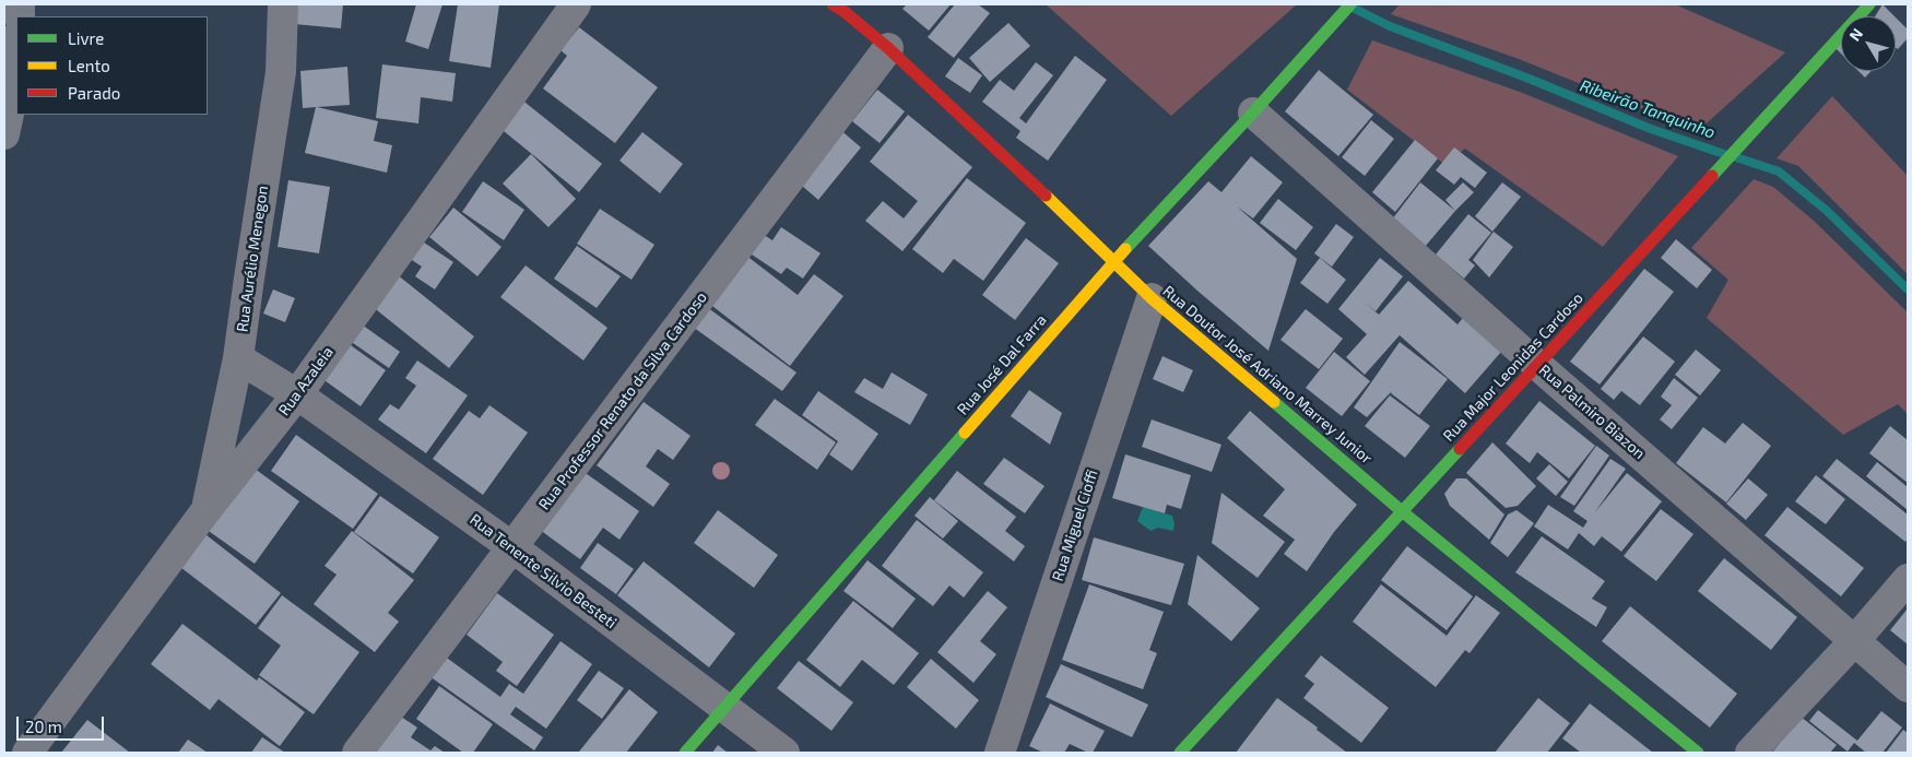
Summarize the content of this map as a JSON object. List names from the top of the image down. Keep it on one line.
{"streets":{"street":["Rua Aurélio Menegon","Rua José Dal Farra","Rua Major Leonidas Cardoso","Rua Doutor José Adriano Marrey Junior","Rua Azaleia","Rua Professor Renato da Silva Cardoso","Rua Palmiro Biazon","Rua Miguel Cioffi","Rua Tenente Silvio Besteti"]},"crossings":[["Rua Aurélio Menegon","Rua Azaleia"],["Rua Aurélio Menegon","Rua Tenente Silvio Besteti"],["Rua José Dal Farra","Rua Doutor José Adriano Marrey Junior"],["Rua José Dal Farra","Rua Palmiro Biazon"],["Rua José Dal Farra","Rua Tenente Silvio Besteti"],["Rua Major Leonidas Cardoso","Rua Doutor José Adriano Marrey Junior"],["Rua Major Leonidas Cardoso","Rua Palmiro Biazon"],["Rua Doutor José Adriano Marrey Junior","Rua Professor Renato da Silva Cardoso"],["Rua Doutor José Adriano Marrey Junior","Rua Miguel Cioffi"],["Rua Azaleia","Rua Tenente Silvio Besteti"],["Rua Professor Renato da Silva Cardoso","Rua Tenente Silvio Besteti"]],"water":["Ribeirão Tanquinho"],"legend":["Livre","Lento","Parado"],"scale_bar":"20 m","north":"top left"}
